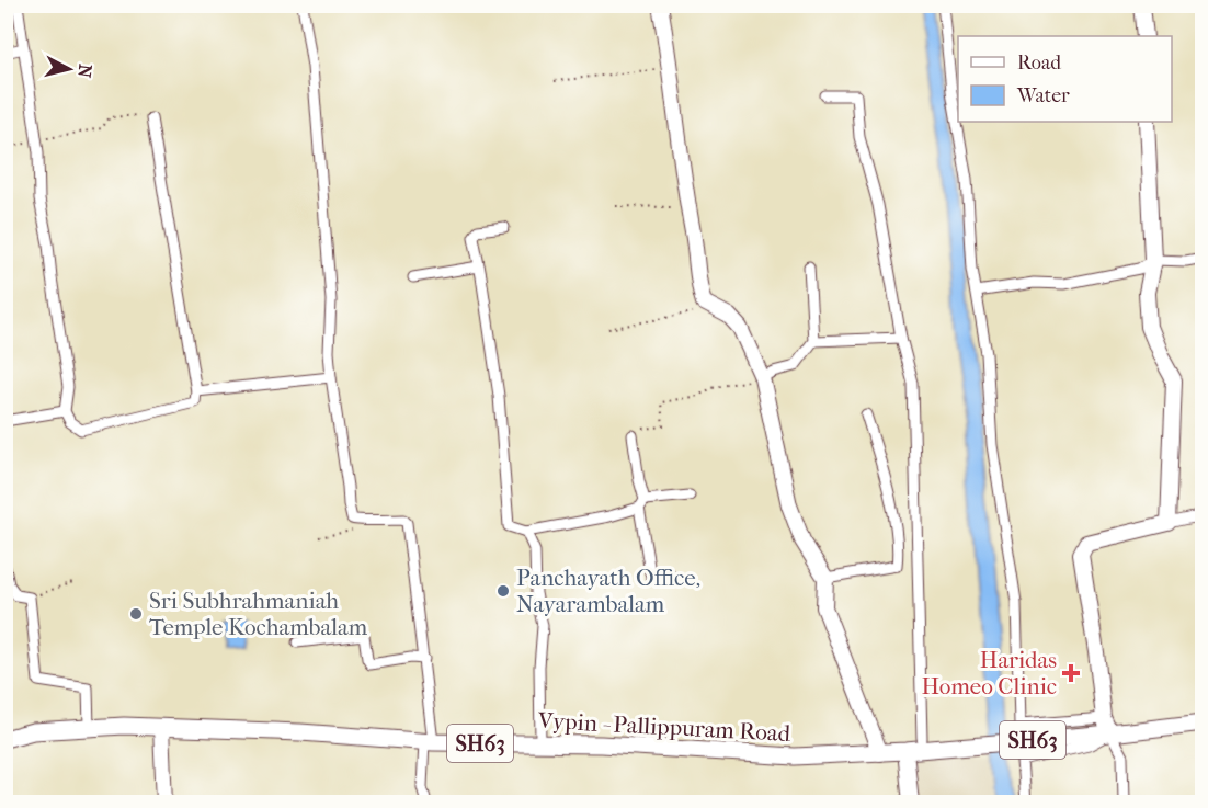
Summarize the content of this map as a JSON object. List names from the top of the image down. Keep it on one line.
{"streets":{"main road":["Vypin - Pallippuram Road","SH63"]},"places":{"other":["Panchayath Office, Nayarambalam","Sri Subhrahmaniah Temple Kochambalam"],"health":["Haridas Homeo Clinic"]},"legend":["Road","Water"],"north":"right"}
